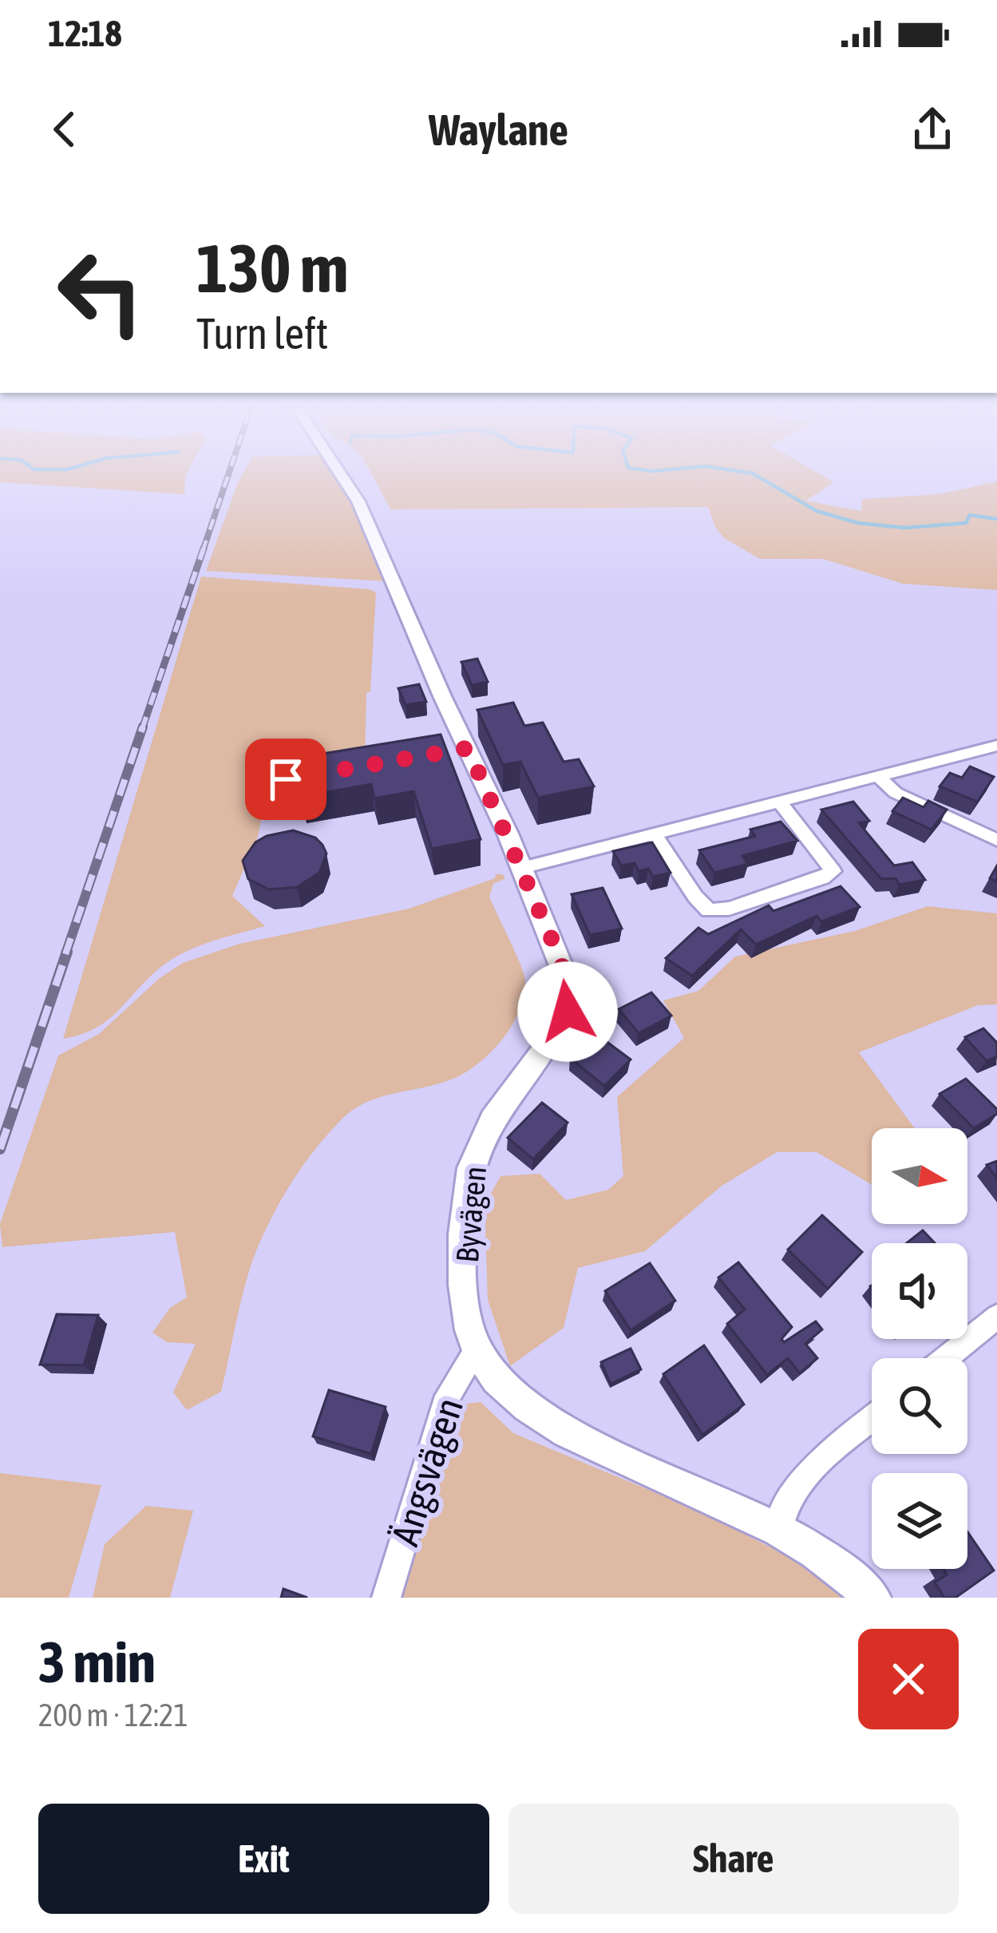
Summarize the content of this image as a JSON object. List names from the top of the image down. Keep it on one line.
{"streets":{"street":["Byvägen","Ängsvägen"]},"crossings":[["Byvägen","Ängsvägen"]],"north":"right","page":{"status":"12:18","header":"Waylane","turn":["130 m","Turn left"],"heading":["3 min","200 m · 12:21"],"buttons":["Exit","Share"]}}
